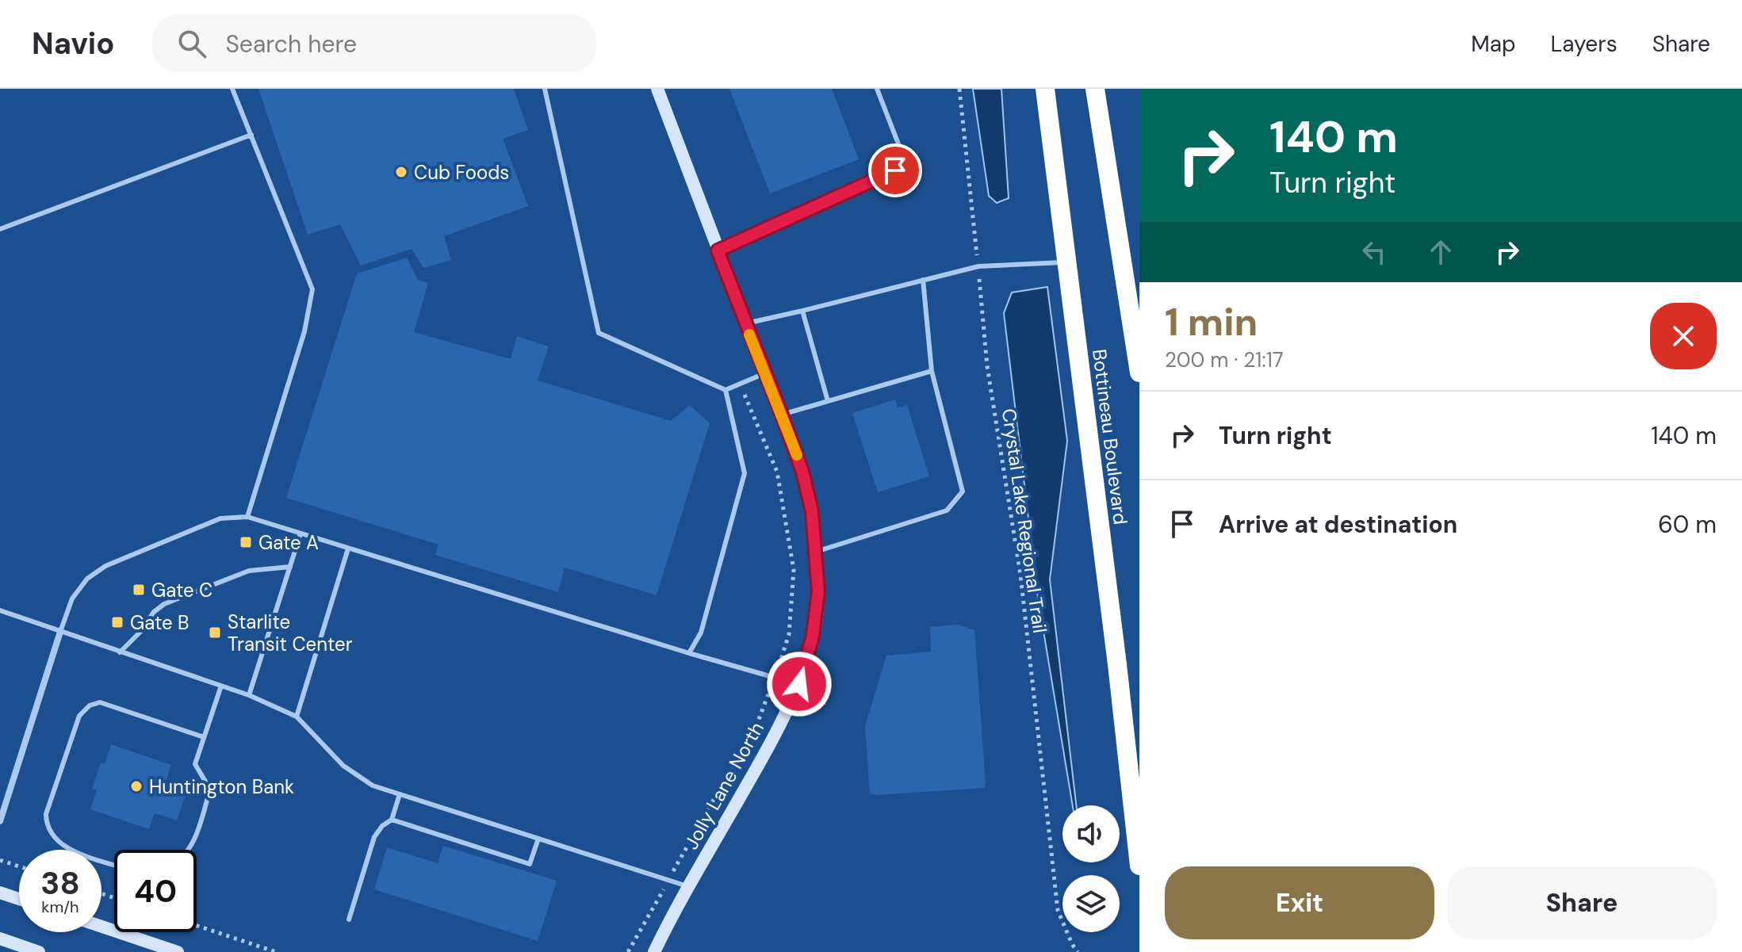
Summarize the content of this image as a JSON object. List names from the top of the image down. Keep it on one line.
{"streets":{"highway":["Bottineau Boulevard"],"street":["Jolly Lane North"],"path":["Crystal Lake Regional Trail"]},"places":{"other":["Cub Foods","Huntington Bank"],"transit":["Gate A","Gate C","Gate B","Starlite Transit Center"]},"page":{"header":"Navio","search":"Search here","nav":["Map","Layers","Share"],"turn":["140 m","Turn right"],"heading":["1 min","200 m · 21:17"],"list":[{"name":"Turn right","value":"140 m"},{"name":"Arrive at destination","value":"60 m"}],"speed":"38 km/h","limit":"40","buttons":["Exit","Share"]}}
